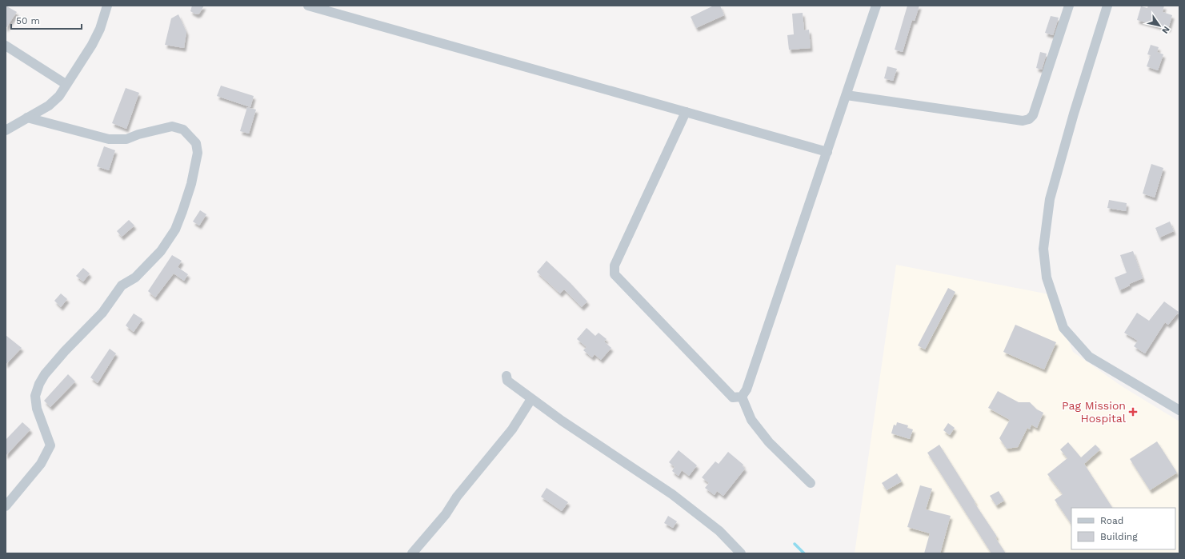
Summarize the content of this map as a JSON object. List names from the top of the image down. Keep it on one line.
{"places":{"health":["Pag Mission Hospital"]},"legend":["Road","Building"],"scale_bar":"50 m","north":"bottom right"}
